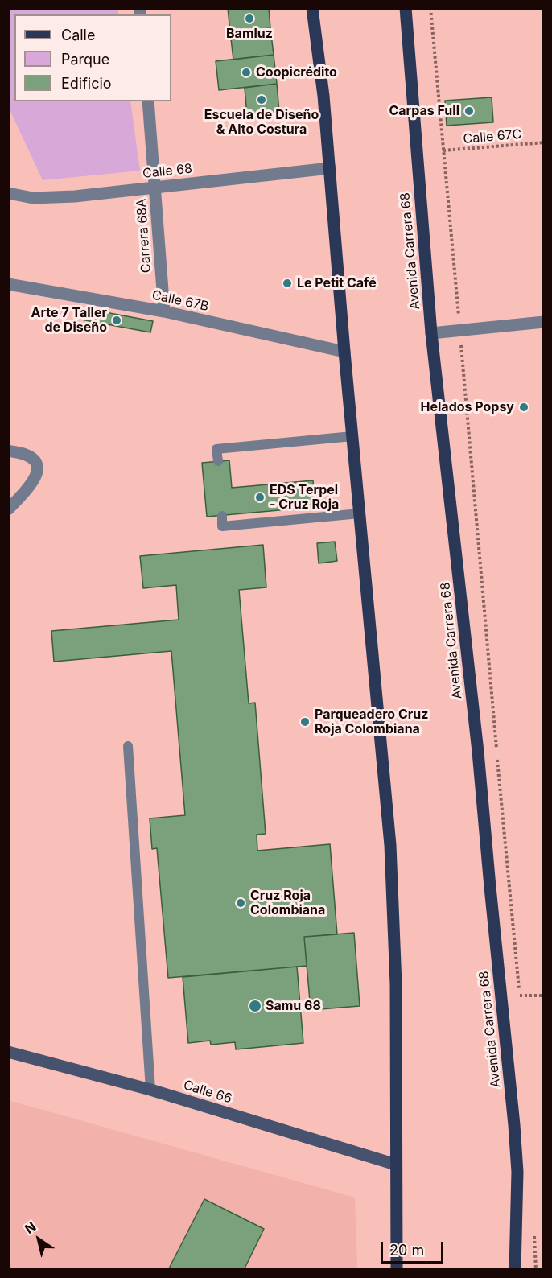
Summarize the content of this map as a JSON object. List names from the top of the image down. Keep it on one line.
{"streets":{"main road":["Avenida Carrera 68"],"street":["Calle 68","Carrera 68A","Calle 67B","Calle 66"],"path":["Calle 67C"]},"crossings":[["Calle 68","Carrera 68A"],["Carrera 68A","Calle 67B"]],"places":["Bamluz","Coopicrédito","Escuela de Diseño & Alto Costura","Carpas Full","Le Petit Café","Arte 7 Taller de Diseño","Helados Popsy","EDS Terpel - Cruz Roja","Parqueadero Cruz Roja Colombiana","Cruz Roja Colombiana","Samu 68"],"legend":["Calle","Parque","Edificio"],"scale_bar":"20 m","north":"top left"}
